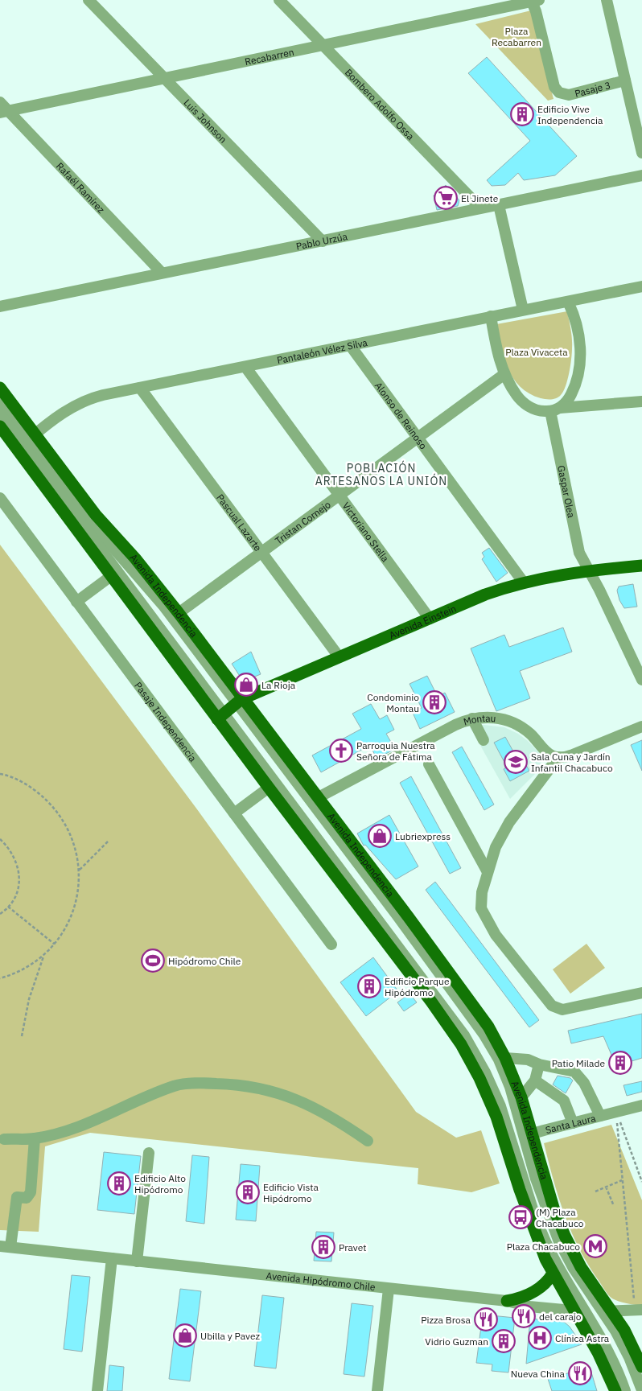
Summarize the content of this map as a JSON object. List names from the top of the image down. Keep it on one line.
{"streets":{"main road":["Avenida Independencia","Avenida Einstein"],"street":["Recabarren","Pasaje 3","Bombero Adolfo Ossa","Luis Johnson","Rafaél Ramírez","Pablo Urzúa","Pantaleón Vélez Silva","Alonso de Reinoso","Gaspar Olea","Pascual Lazarte","Tristan Cornejo","Victoriano Stella","Montau","Pasaje Independencia","Santa Laura","Avenida Hipódromo Chile"]},"crossings":[["Recabarren","Pasaje 3"],["Recabarren","Bombero Adolfo Ossa"],["Recabarren","Luis Johnson"],["Recabarren","Rafaél Ramírez"],["Bombero Adolfo Ossa","Pablo Urzúa"],["Luis Johnson","Pablo Urzúa"],["Rafaél Ramírez","Pablo Urzúa"],["Pantaleón Vélez Silva","Alonso de Reinoso"],["Pantaleón Vélez Silva","Gaspar Olea"],["Pantaleón Vélez Silva","Pascual Lazarte"],["Pantaleón Vélez Silva","Tristan Cornejo"],["Pantaleón Vélez Silva","Victoriano Stella"],["Pantaleón Vélez Silva","Avenida Independencia"],["Alonso de Reinoso","Tristan Cornejo"],["Alonso de Reinoso","Avenida Einstein"],["Gaspar Olea","Tristan Cornejo"],["Gaspar Olea","Avenida Einstein"],["Pascual Lazarte","Tristan Cornejo"],["Pascual Lazarte","Avenida Einstein"],["Tristan Cornejo","Victoriano Stella"],["Tristan Cornejo","Avenida Independencia"],["Victoriano Stella","Avenida Einstein"],["Avenida Independencia","Avenida Einstein"],["Avenida Independencia","Montau"],["Avenida Independencia","Santa Laura"],["Avenida Independencia","Avenida Hipódromo Chile"]],"districts":["POBLACIÓN ARTESANOS LA UNIÓN"],"parks":["Plaza Recabarren","Plaza Vivaceta"],"places":{"building":["Edificio Vive Independencia","Condominio Montau","Edificio Parque Hipódromo","Patio Milade","Edificio Alto Hipódromo","Edificio Vista Hipódromo","Pravet","Vidrio Guzman"],"supermarket":["El Jinete"],"shop":["La Rioja","Lubriexpress","Ubilla y Pavez"],"church":["Parroquia Nuestra Señora de Fátima"],"school or university":["Sala Cuna y Jardín Infantil Chacabuco"],"sports":["Hipódromo Chile"],"bus stop":["(M) Plaza Chacabuco"],"metro station":["Plaza Chacabuco"],"restaurant":["del carajo","Pizza Brosa","Nueva China"],"hospital":["Clínica Astra"]}}
